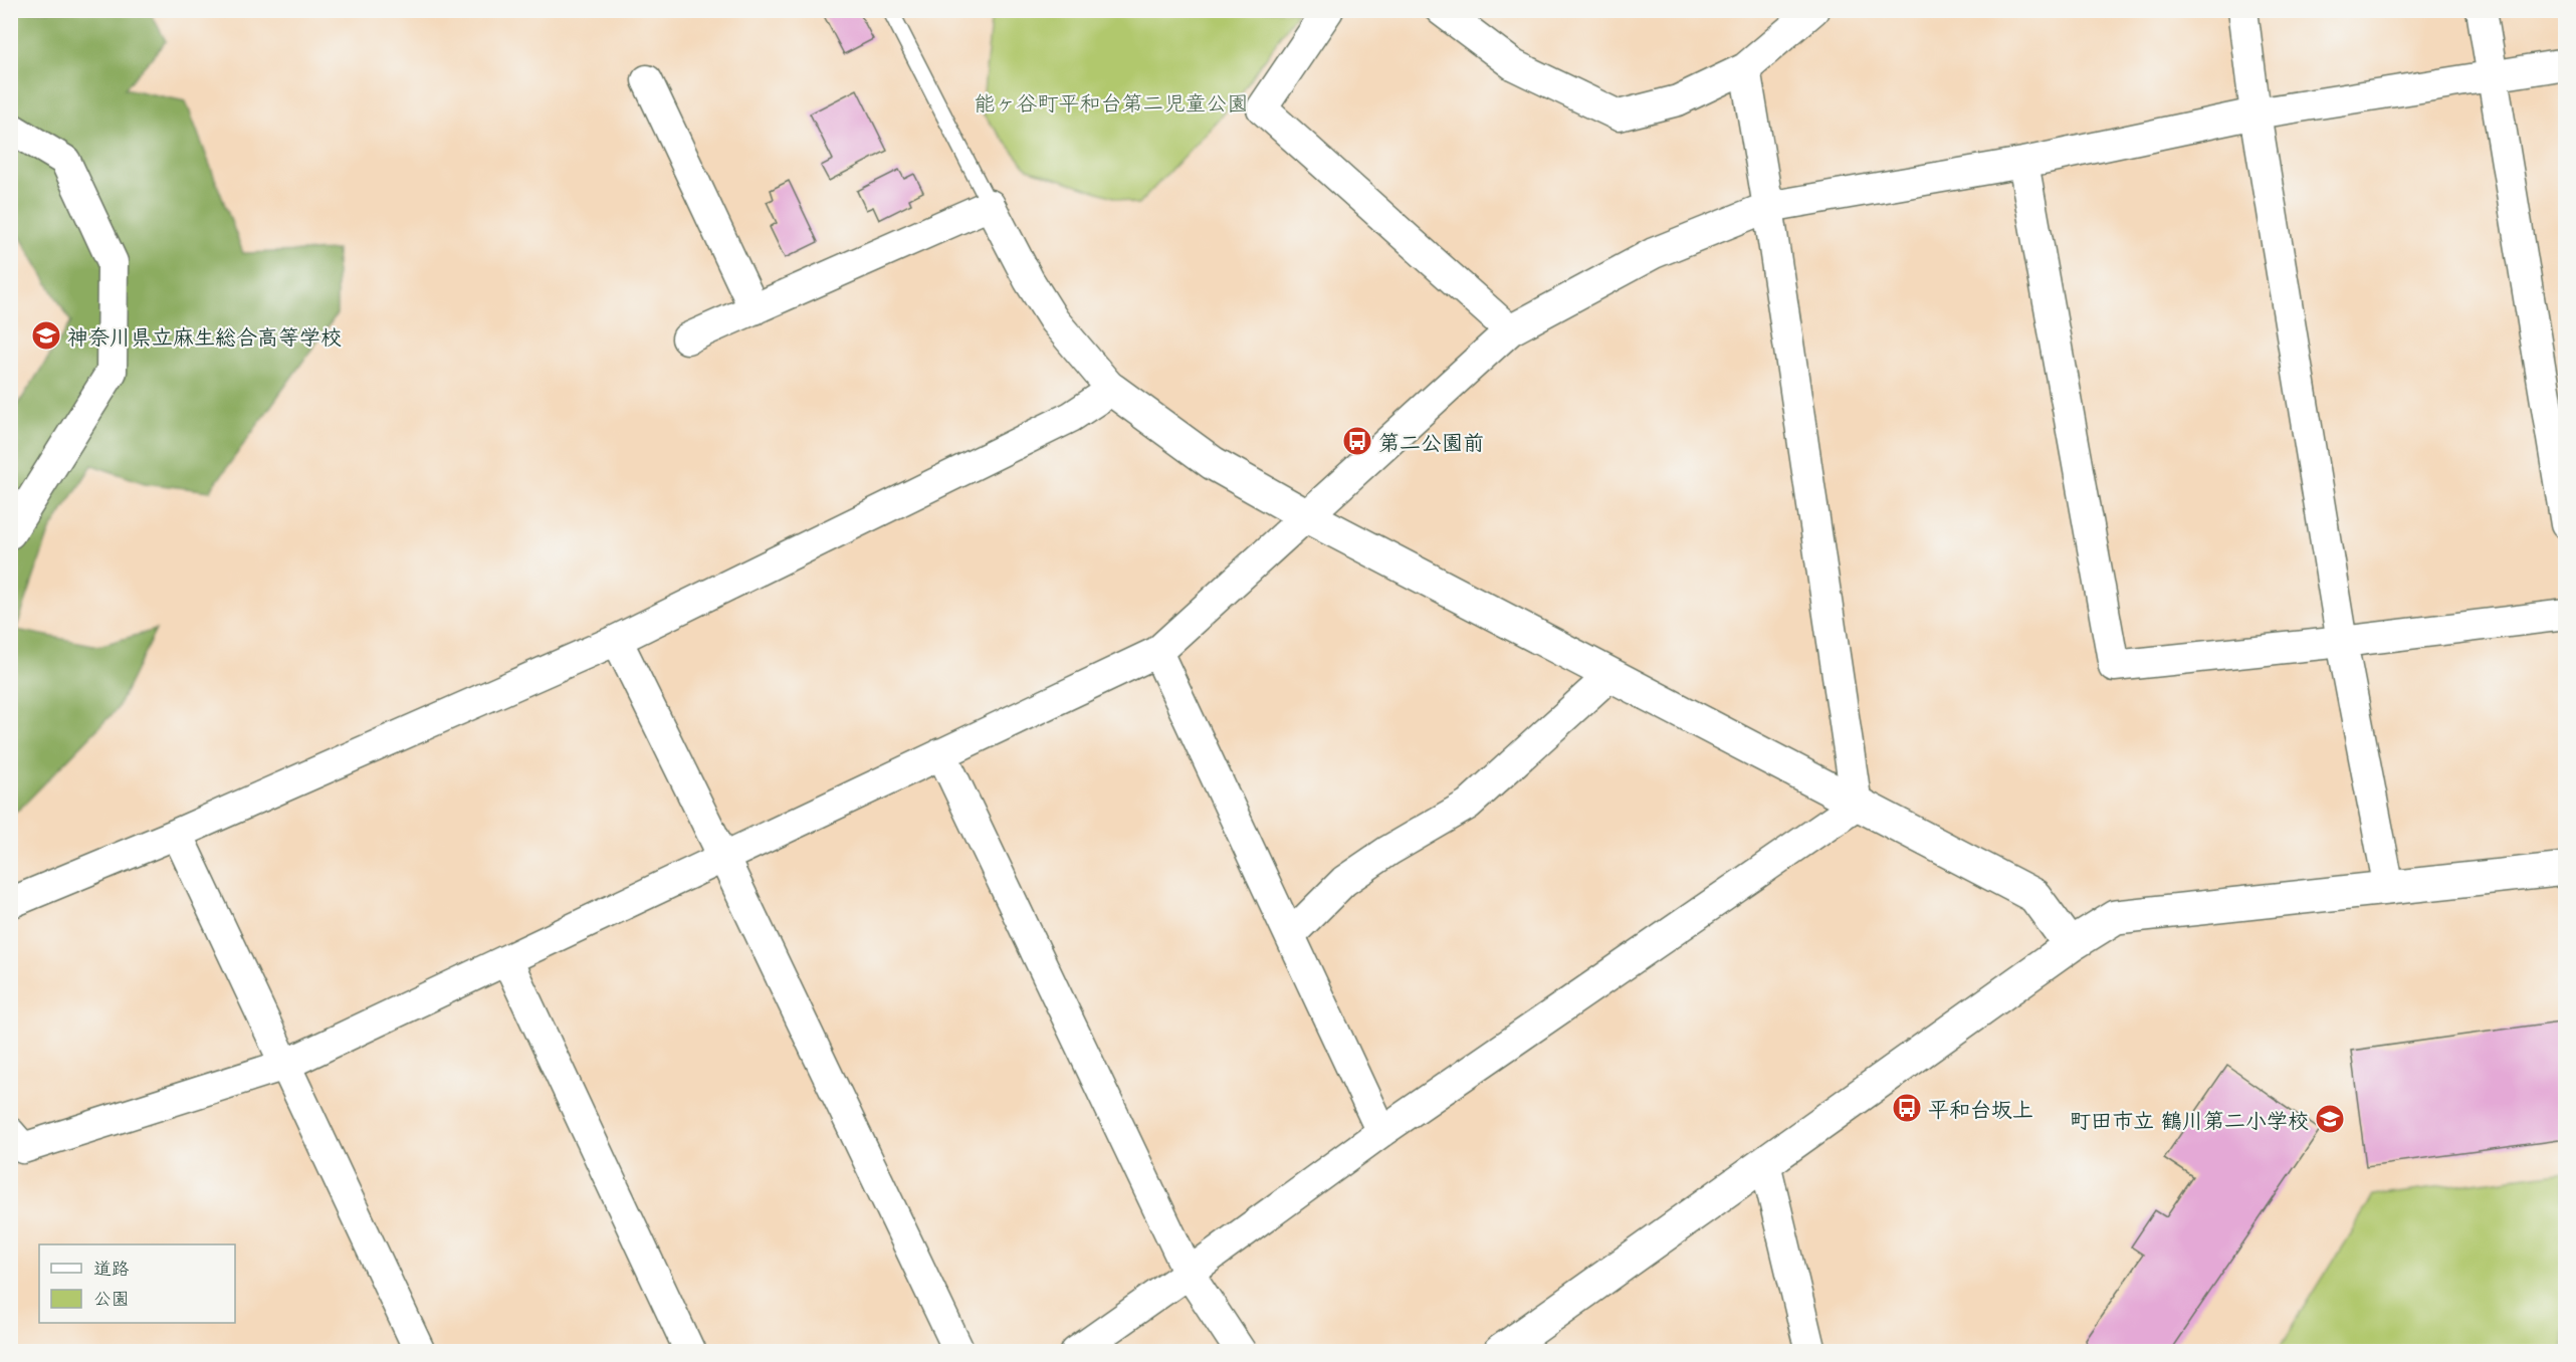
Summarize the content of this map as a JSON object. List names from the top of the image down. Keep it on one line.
{"parks":["能ヶ谷町平和台第二児童公園"],"places":{"school or university":["神奈川県立麻生総合高等学校","町田市立 鶴川第二小学校"],"bus stop":["第二公園前","平和台坂上"]},"legend":["道路","公園"]}
